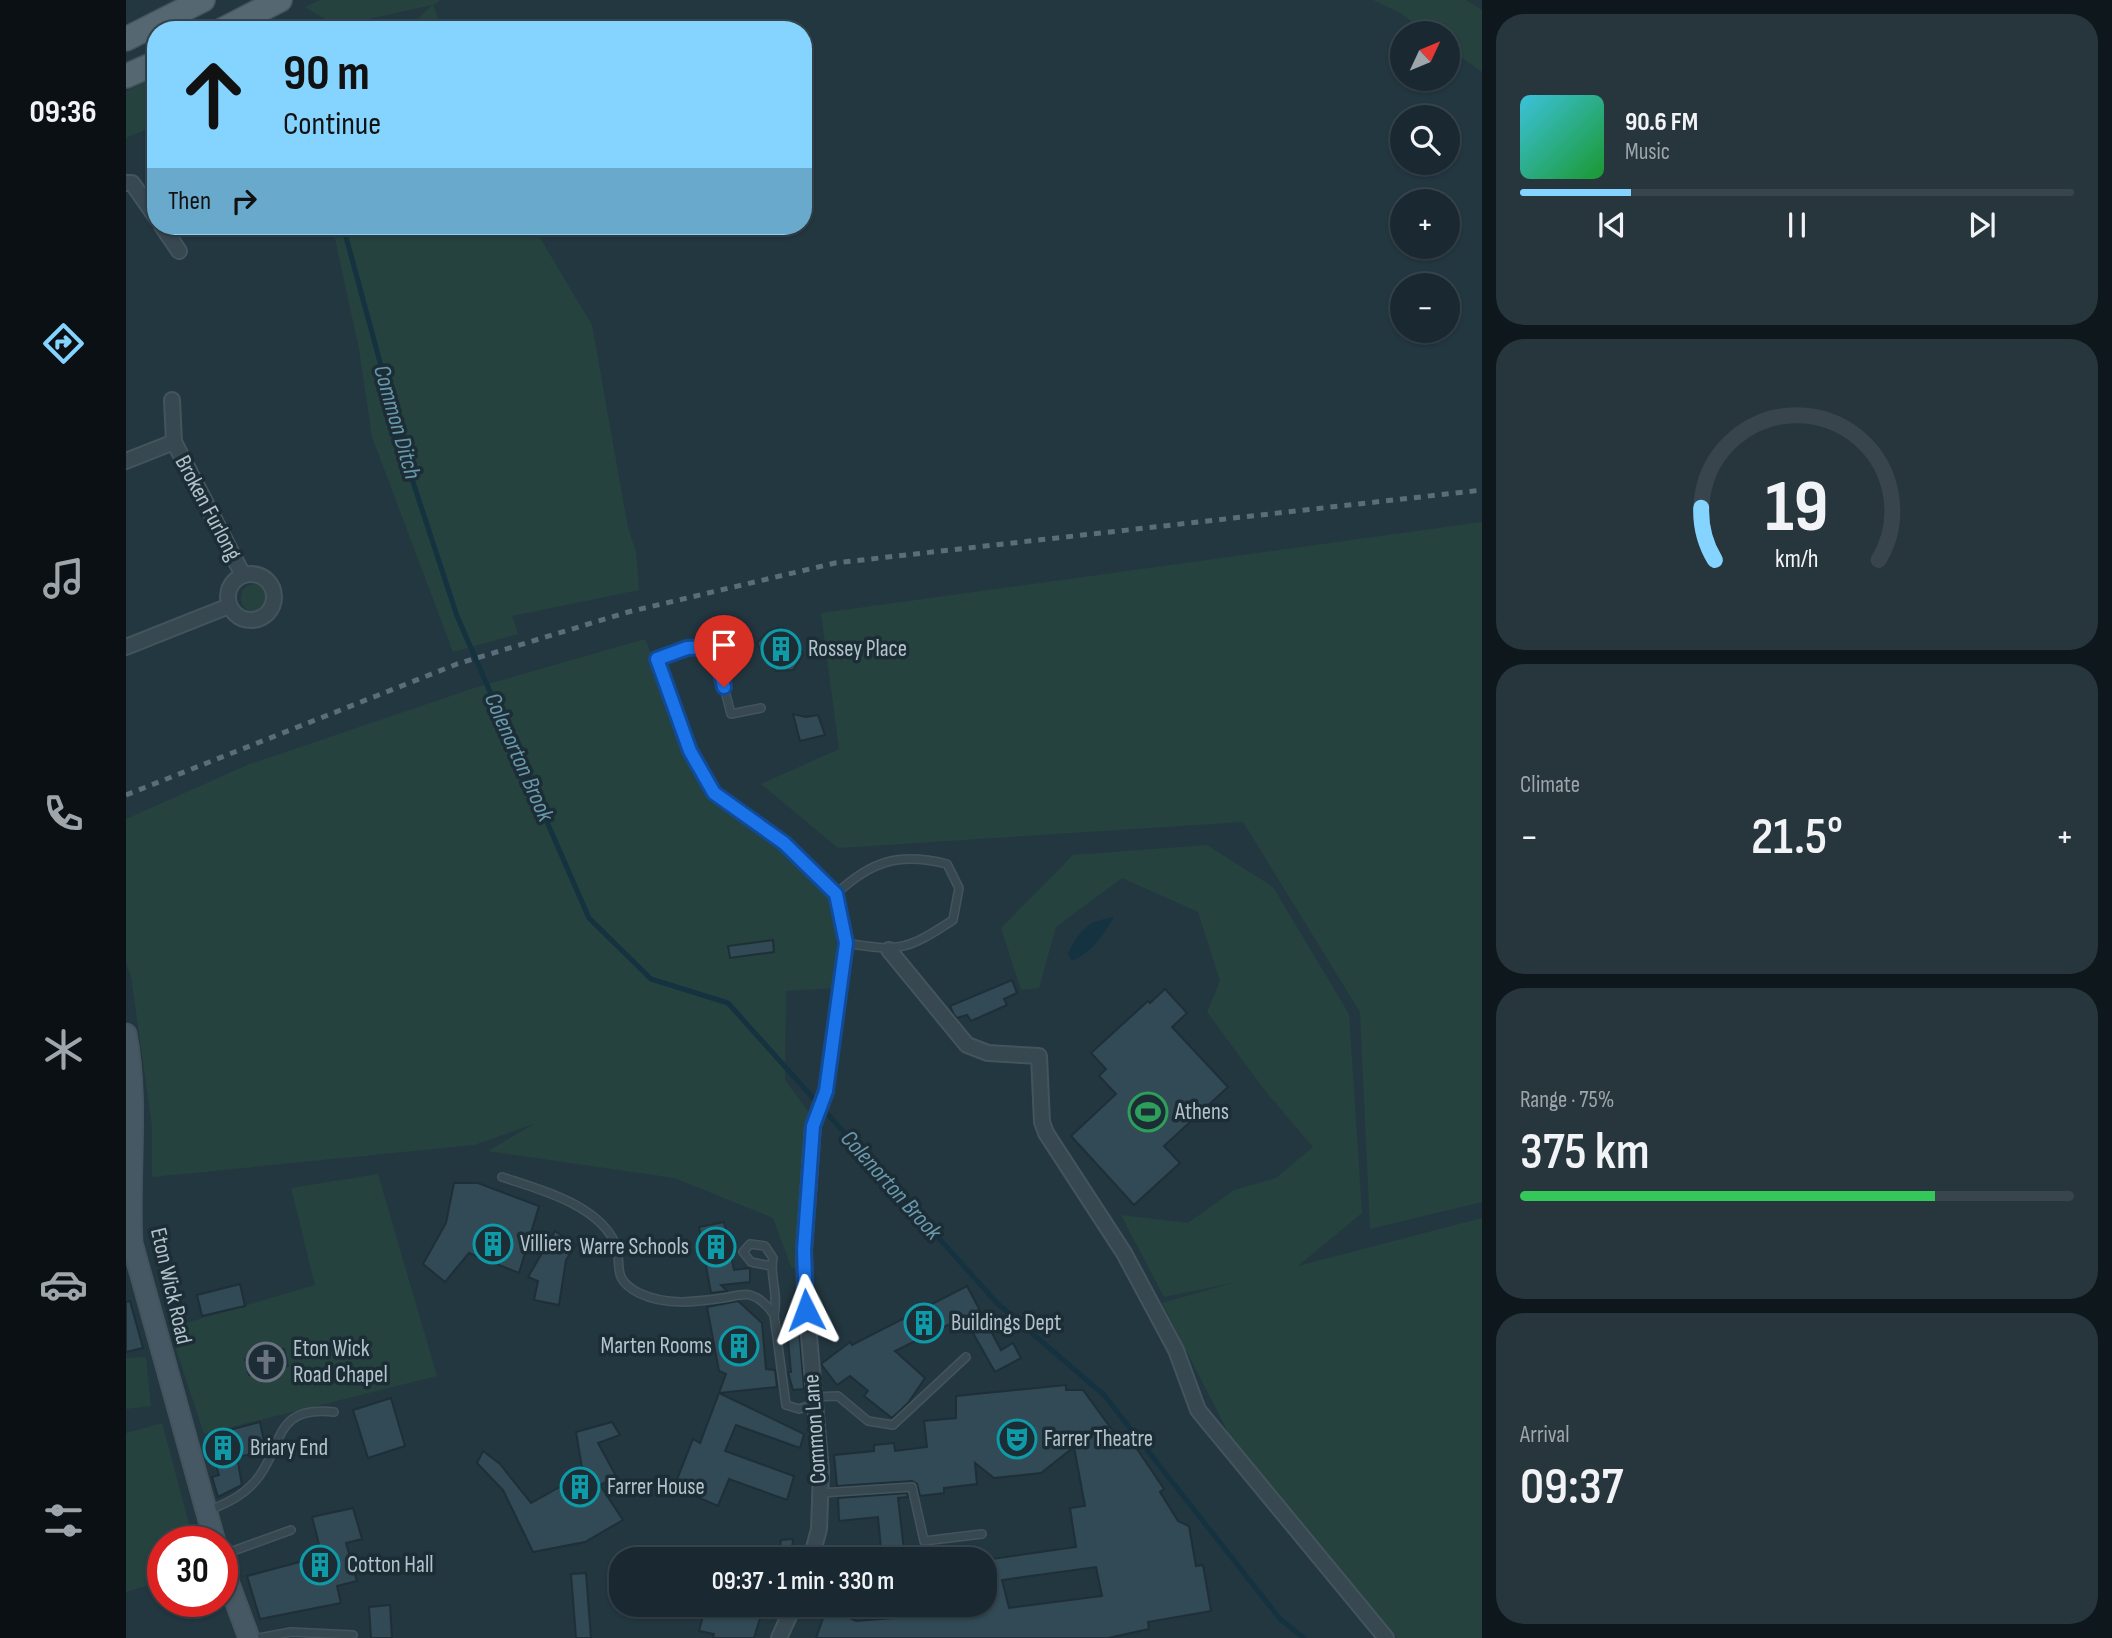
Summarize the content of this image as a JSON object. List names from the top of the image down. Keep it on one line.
{"streets":{"main road":["Eton Wick Road"],"street":["Broken Furlong","Common Lane"]},"water":["Common Ditch","Colenorton Brook"],"places":{"building":["Rossey Place","Villiers","Warre Schools","Buildings Dept","Marten Rooms","Briary End","Farrer House","Cotton Hall"],"sports":["Athens"],"church":["Eton Wick Road Chapel"],"theatre":["Farrer Theatre"]},"north":"top right","page":{"tabs":"09:36","map_buttons":["+","−"],"turn":["90 m","Continue"],"song":["90.6 FM","Music"],"then":"Then","tile":["Climate",["Range · 75%","375 km"],["Arrival","09:37"]],"heat":["−","21.5°","+"],"limit":"30","trip":"09:37 · 1 min · 330 m","gauge":["19","km/h"]}}
